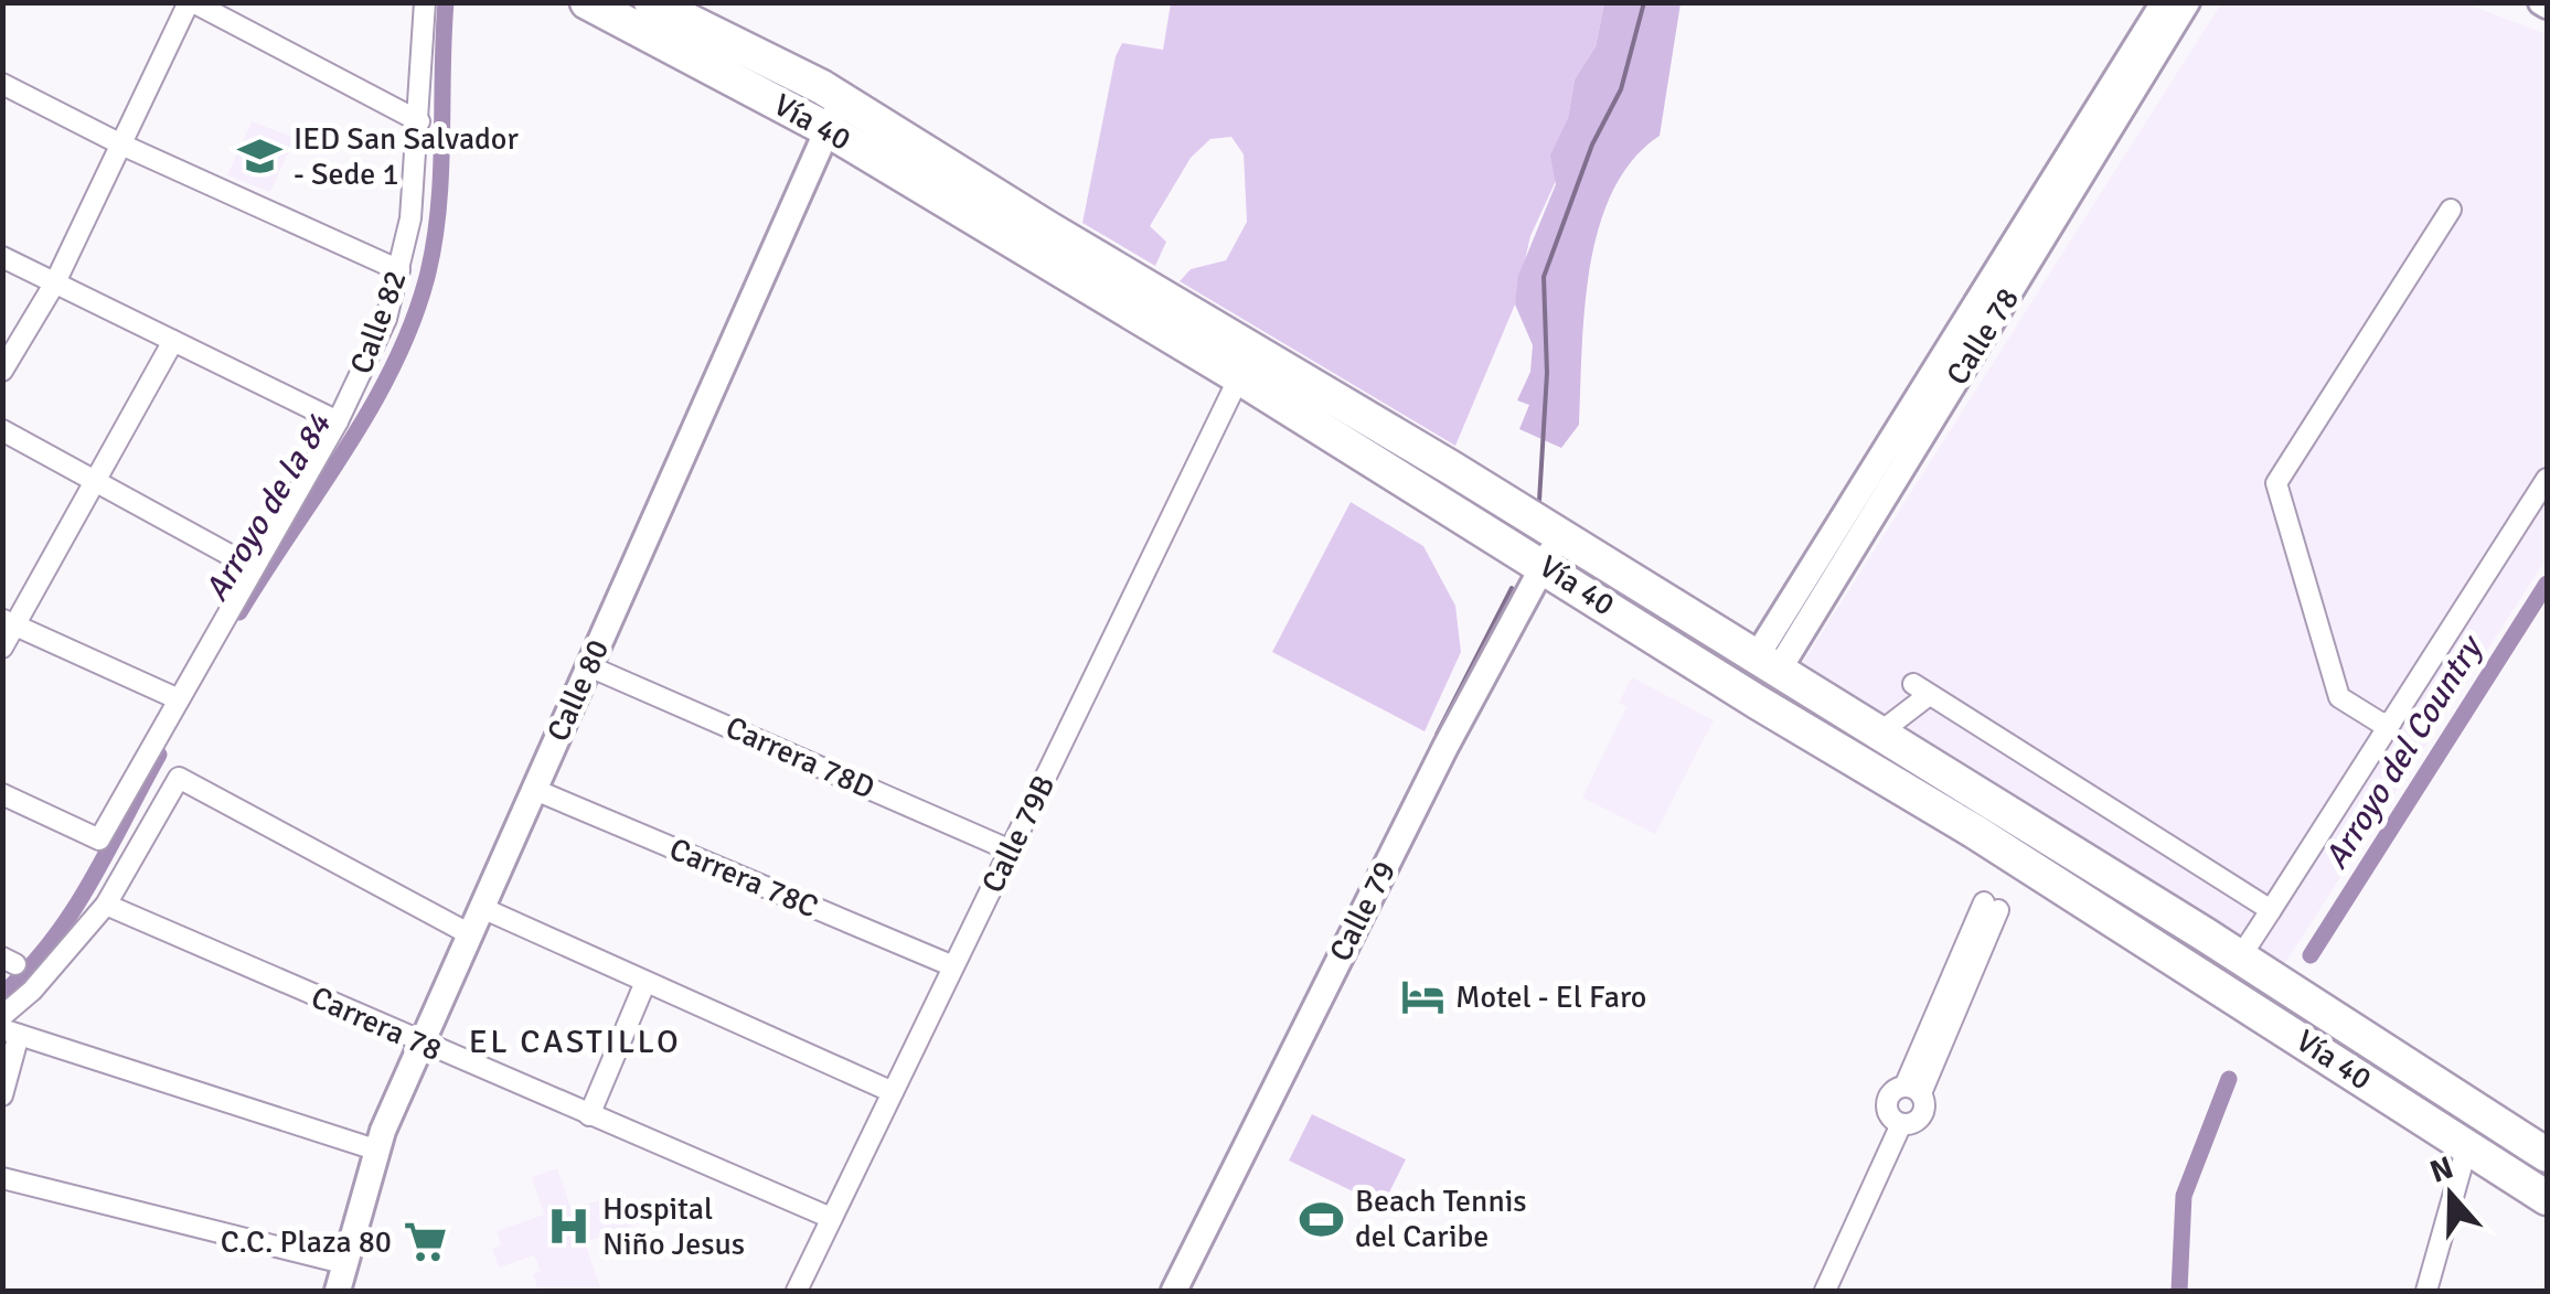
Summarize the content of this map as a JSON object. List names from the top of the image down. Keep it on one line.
{"streets":{"highway":["Vía 40"],"street":["Calle 82","Calle 78","Calle 80","Carrera 78D","Calle 79B","Carrera 78C","Calle 79","Carrera 78"]},"crossings":[["Vía 40","Calle 78"],["Vía 40","Calle 80"],["Vía 40","Calle 79B"],["Vía 40","Calle 79"],["Calle 80","Carrera 78D"],["Calle 80","Carrera 78C"],["Calle 80","Carrera 78"],["Carrera 78D","Calle 79B"],["Calle 79B","Carrera 78C"],["Calle 79B","Carrera 78"]],"districts":["EL CASTILLO"],"water":["Arroyo de la 84","Arroyo del Country"],"places":{"school or university":["IED San Salvador - Sede 1"],"hotel":["Motel - El Faro"],"sports":["Beach Tennis del Caribe"],"hospital":["Hospital Niño Jesus"],"supermarket":["C.C. Plaza 80"]},"north":"top"}
